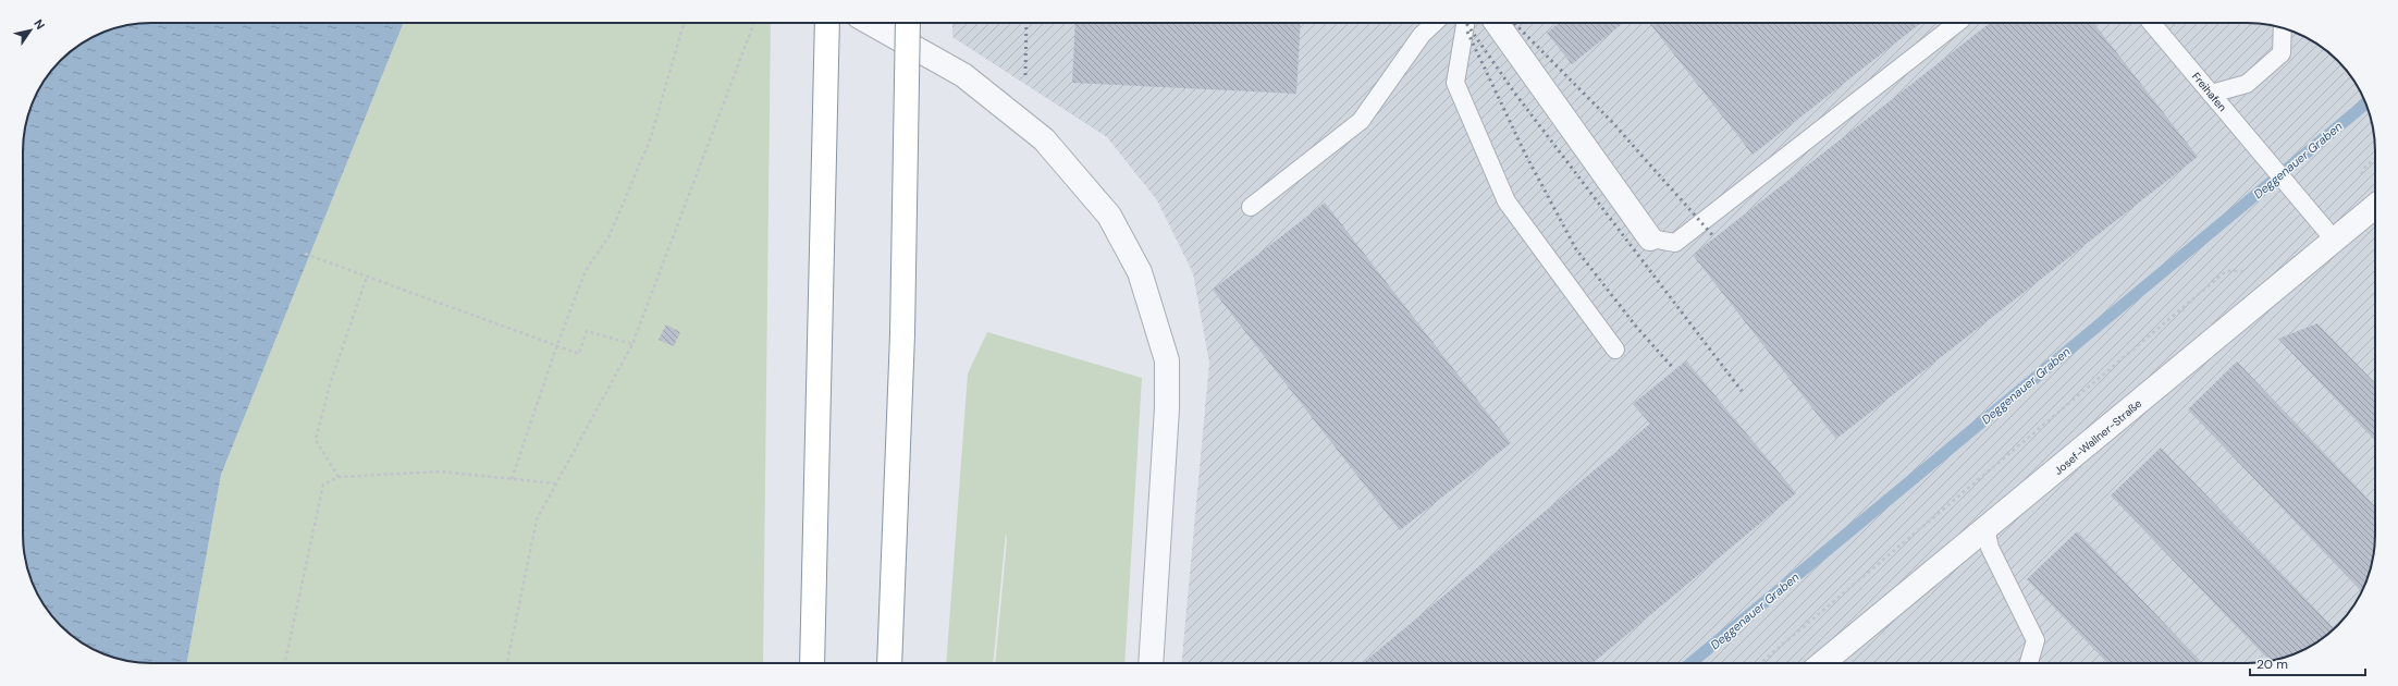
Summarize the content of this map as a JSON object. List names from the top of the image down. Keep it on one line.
{"streets":{"street":["Josef-Wallner-Straße"],"lane":["Freihafen"]},"crossings":[["Freihafen","Josef-Wallner-Straße"]],"water":["Deggenauer Graben"],"scale_bar":"20 m","north":"top right"}
